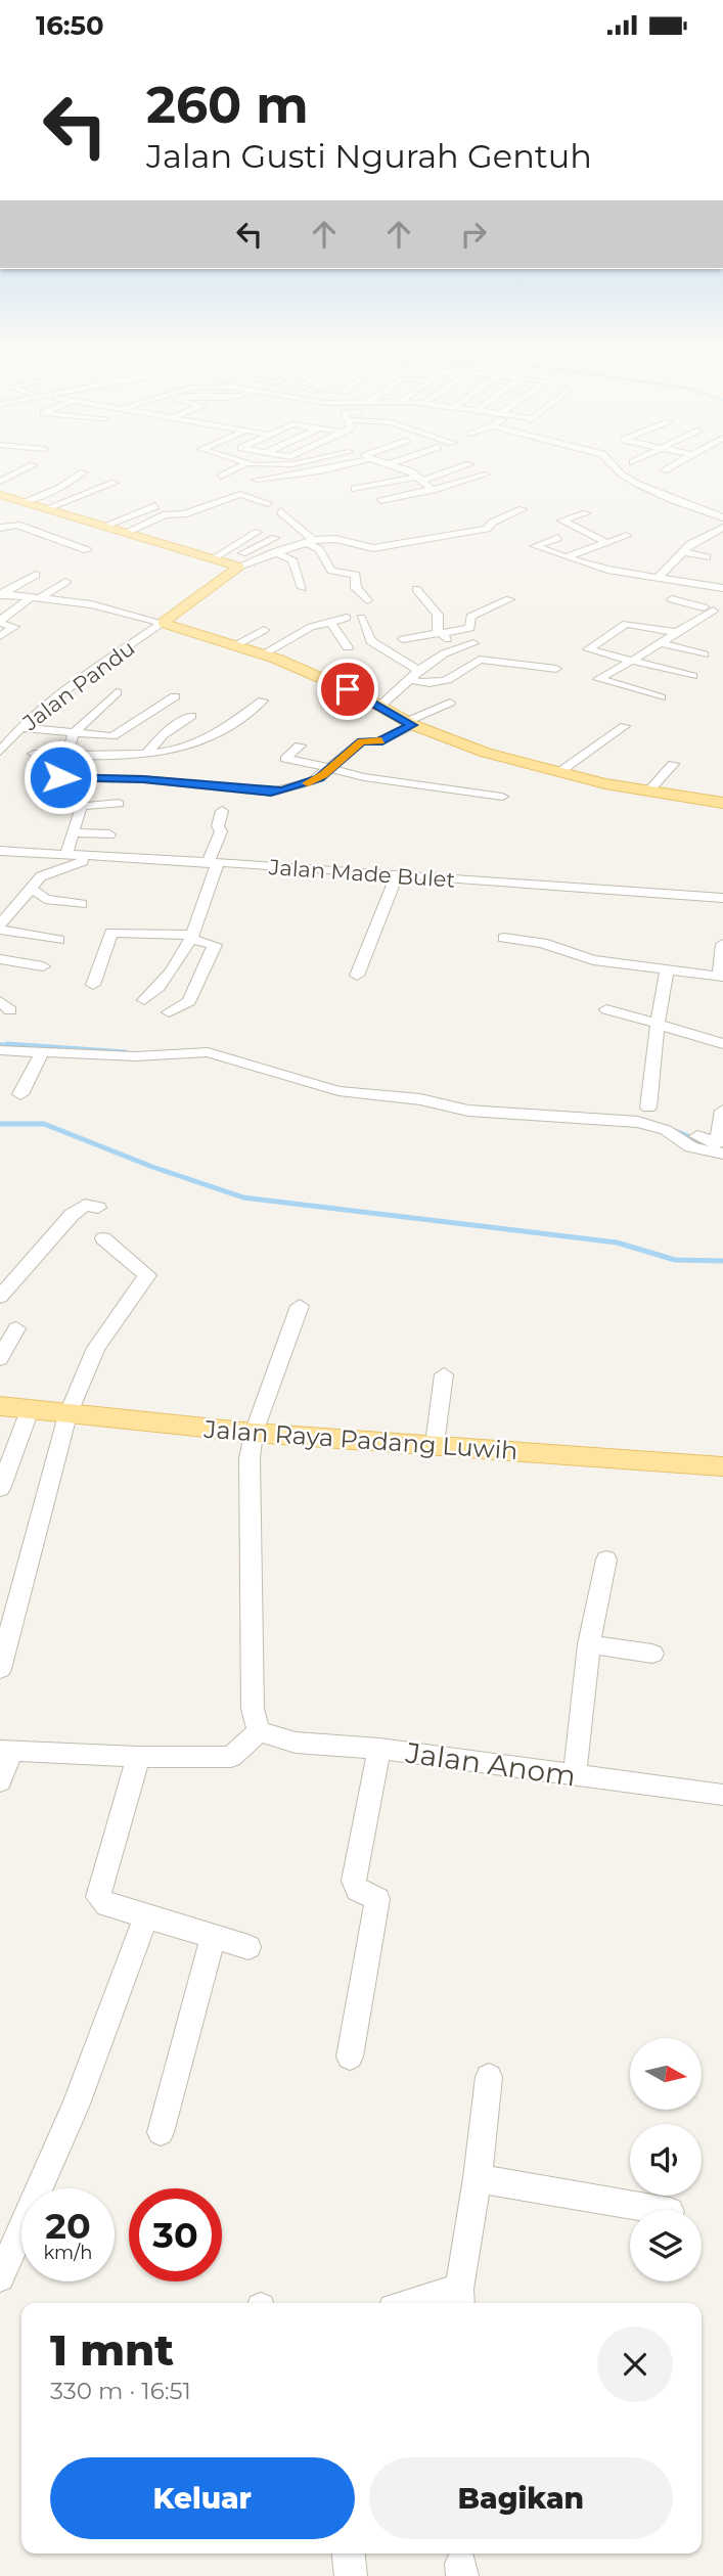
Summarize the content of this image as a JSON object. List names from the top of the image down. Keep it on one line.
{"streets":{"main road":["Jalan Pandu","Jalan Raya Padang Luwih"],"street":["Jalan Made Bulet","Jalan Anom"]},"north":"right","page":{"status":"16:50","turn":["260 m","Jalan Gusti Ngurah Gentuh"],"speed":"20 km/h","limit":"30","heading":["1 mnt","330 m · 16:51"],"buttons":["Keluar","Bagikan"]}}
